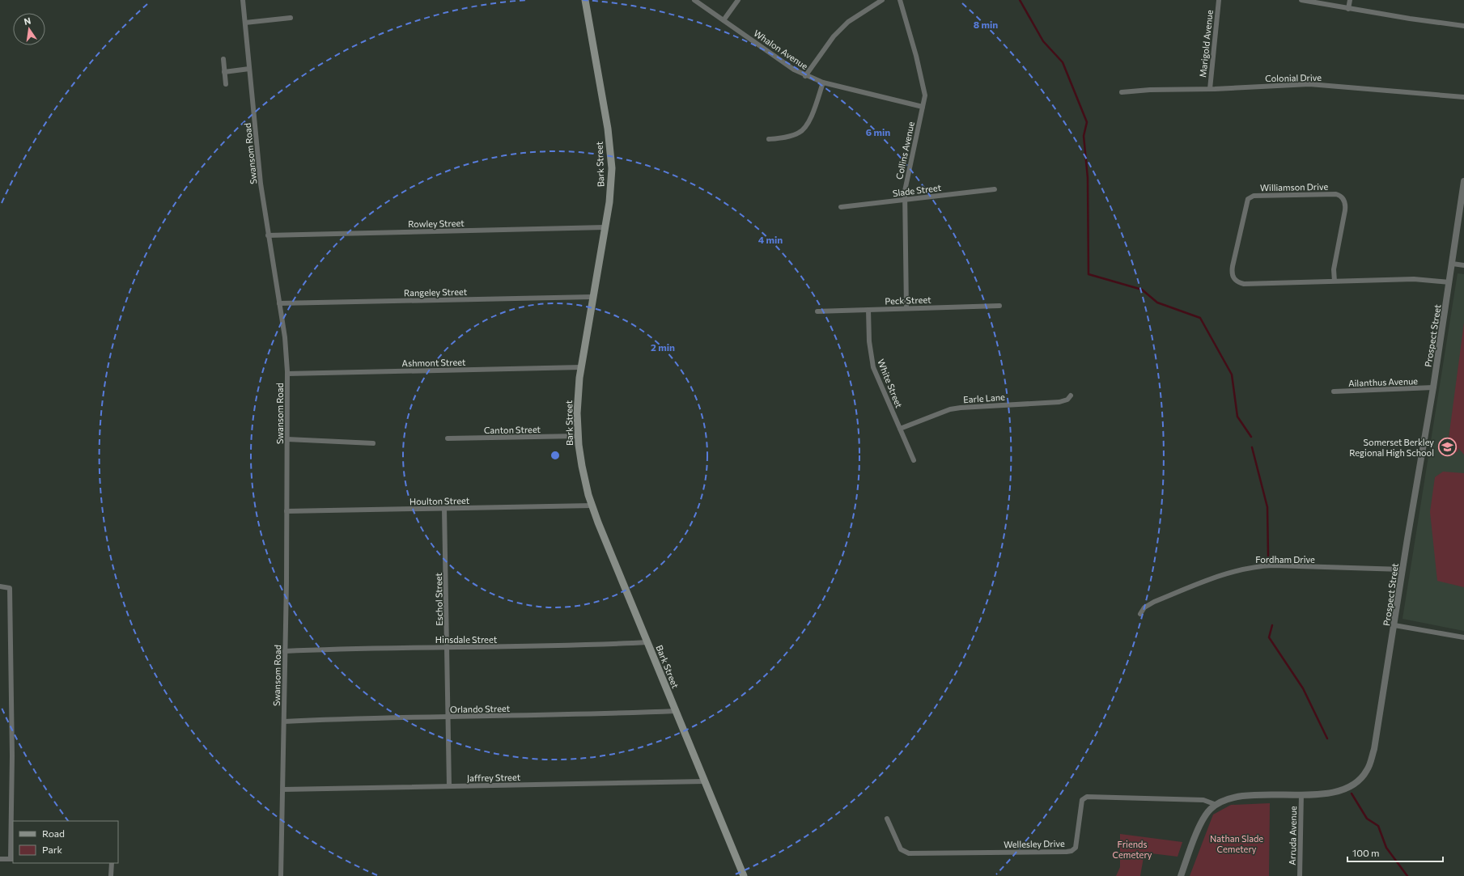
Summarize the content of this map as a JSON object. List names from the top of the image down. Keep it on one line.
{"streets":{"main road":["Bark Street"],"street":["Marigold Avenue","Whalon Avenue","Colonial Drive","Collins Avenue","Swansom Road","Williamson Drive","Slade Street","Rowley Street","Rangeley Street","Peck Street","Prospect Street","Ashmont Street","Ailanthus Avenue","White Street","Earle Lane","Canton Street","Houlton Street","Fordham Drive","Eschol Street","Hinsdale Street","Orlando Street","Jaffrey Street","Arruda Avenue","Wellesley Drive"]},"crossings":[["Marigold Avenue","Colonial Drive"],["Whalon Avenue","Collins Avenue"],["Collins Avenue","Slade Street"],["Collins Avenue","Peck Street"],["Swansom Road","Rowley Street"],["Swansom Road","Rangeley Street"],["Swansom Road","Ashmont Street"],["Swansom Road","Houlton Street"],["Swansom Road","Hinsdale Street"],["Swansom Road","Orlando Street"],["Swansom Road","Jaffrey Street"],["Bark Street","Rowley Street"],["Bark Street","Rangeley Street"],["Bark Street","Ashmont Street"],["Bark Street","Canton Street"],["Bark Street","Houlton Street"],["Bark Street","Hinsdale Street"],["Bark Street","Orlando Street"],["Bark Street","Jaffrey Street"],["Williamson Drive","Prospect Street"],["Peck Street","White Street"],["Prospect Street","Ailanthus Avenue"],["Prospect Street","Fordham Drive"],["Prospect Street","Arruda Avenue"],["Prospect Street","Wellesley Drive"],["White Street","Earle Lane"],["Houlton Street","Eschol Street"],["Eschol Street","Hinsdale Street"],["Eschol Street","Orlando Street"],["Eschol Street","Jaffrey Street"]],"parks":["Nathan Slade Cemetery","Friends Cemetery"],"places":{"school or university":["Somerset Berkley Regional High School"]},"legend":["Road","Park"],"scale_bar":"100 m","north":"top","rings":["8 min","6 min","4 min","2 min"]}
